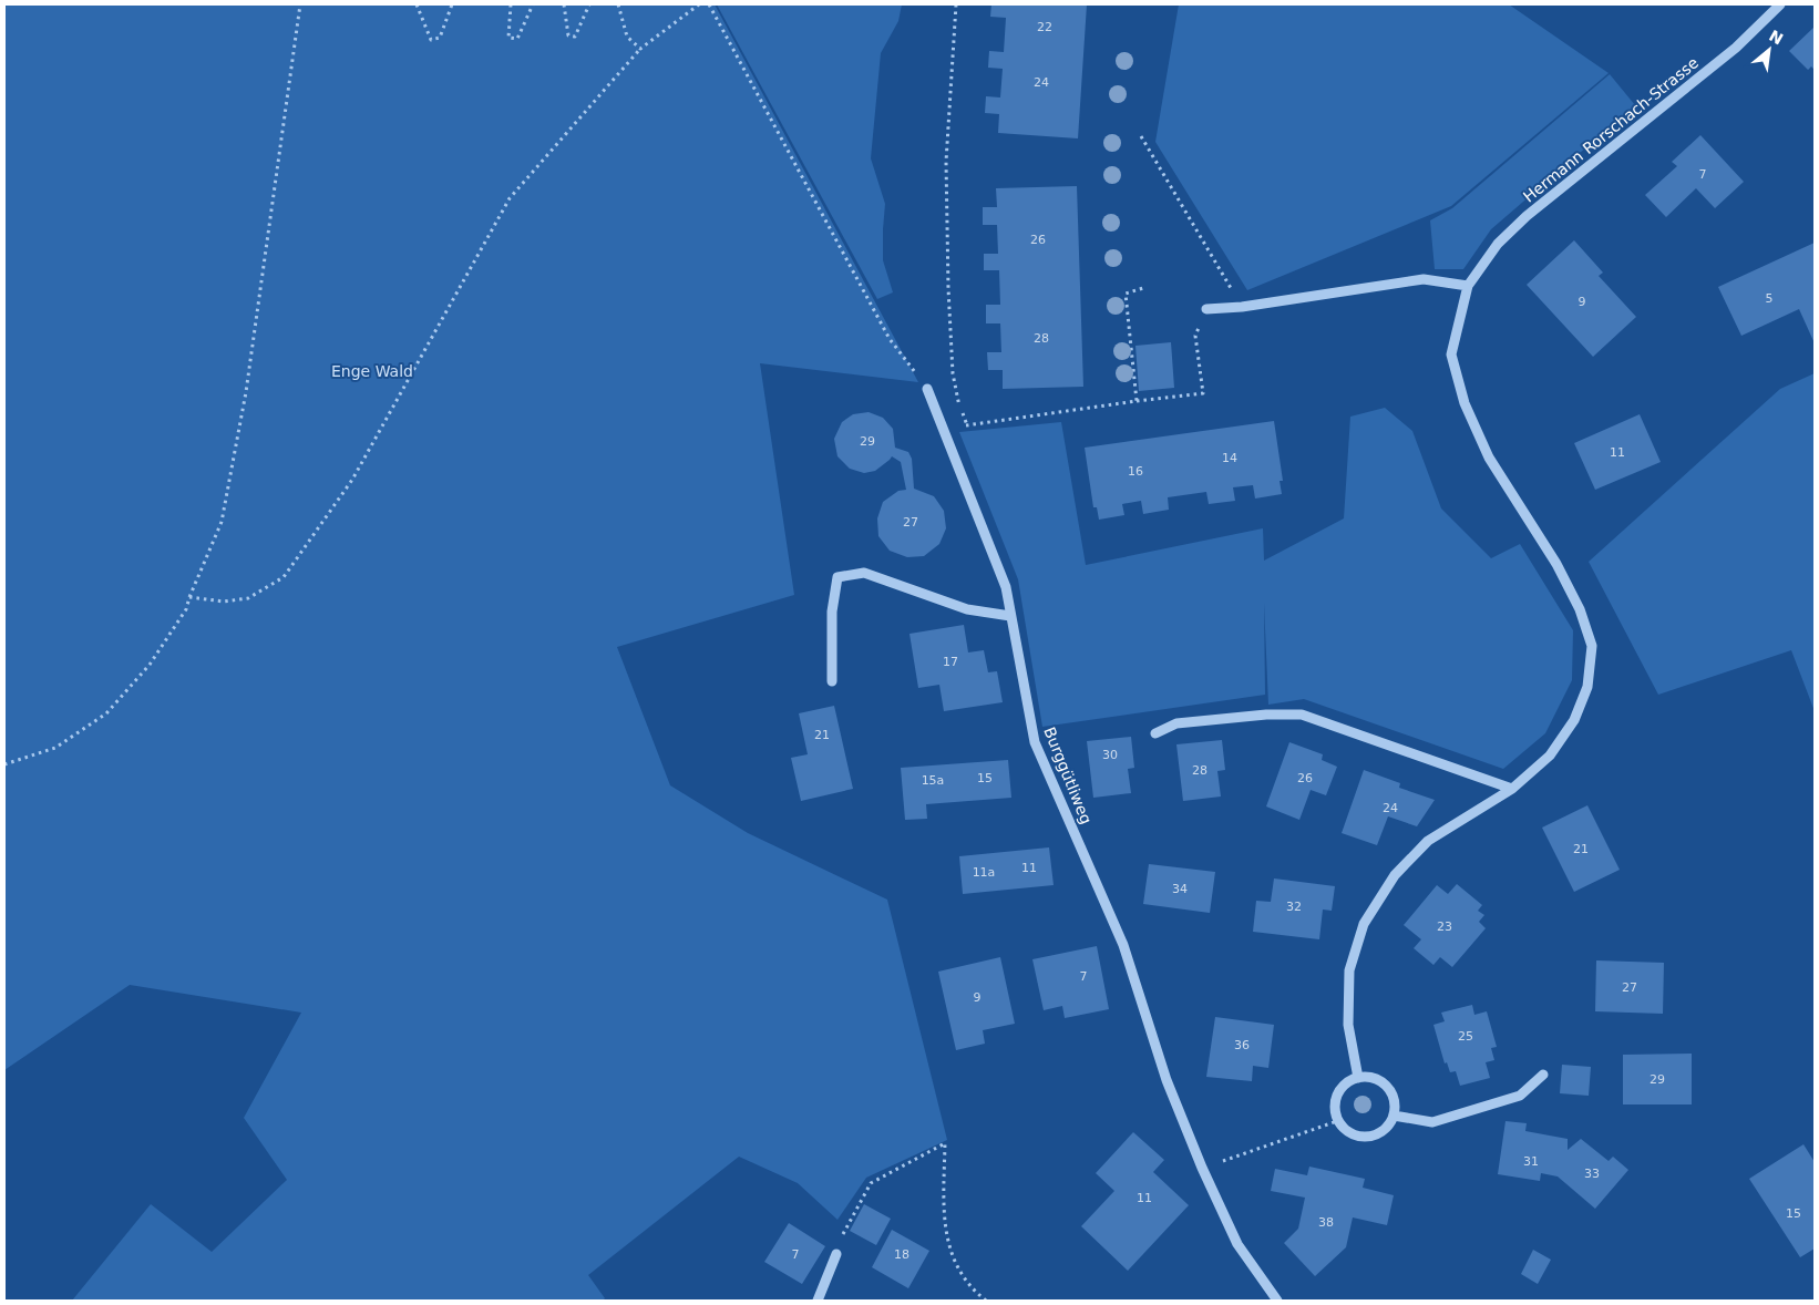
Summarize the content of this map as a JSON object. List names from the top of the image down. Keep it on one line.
{"streets":{"street":["Hermann Rorschach-Strasse","Burggütliweg"]},"parks":["Enge Wald"],"house_numbers":["22","24","7","26","5","9","28","29","11","14","16","27","17","21","30","28","15","26","15a","24","21","11","11a","34","32","23","7","27","9","25","36","29","31","33","11","15","38","7","18"],"north":"top right"}
